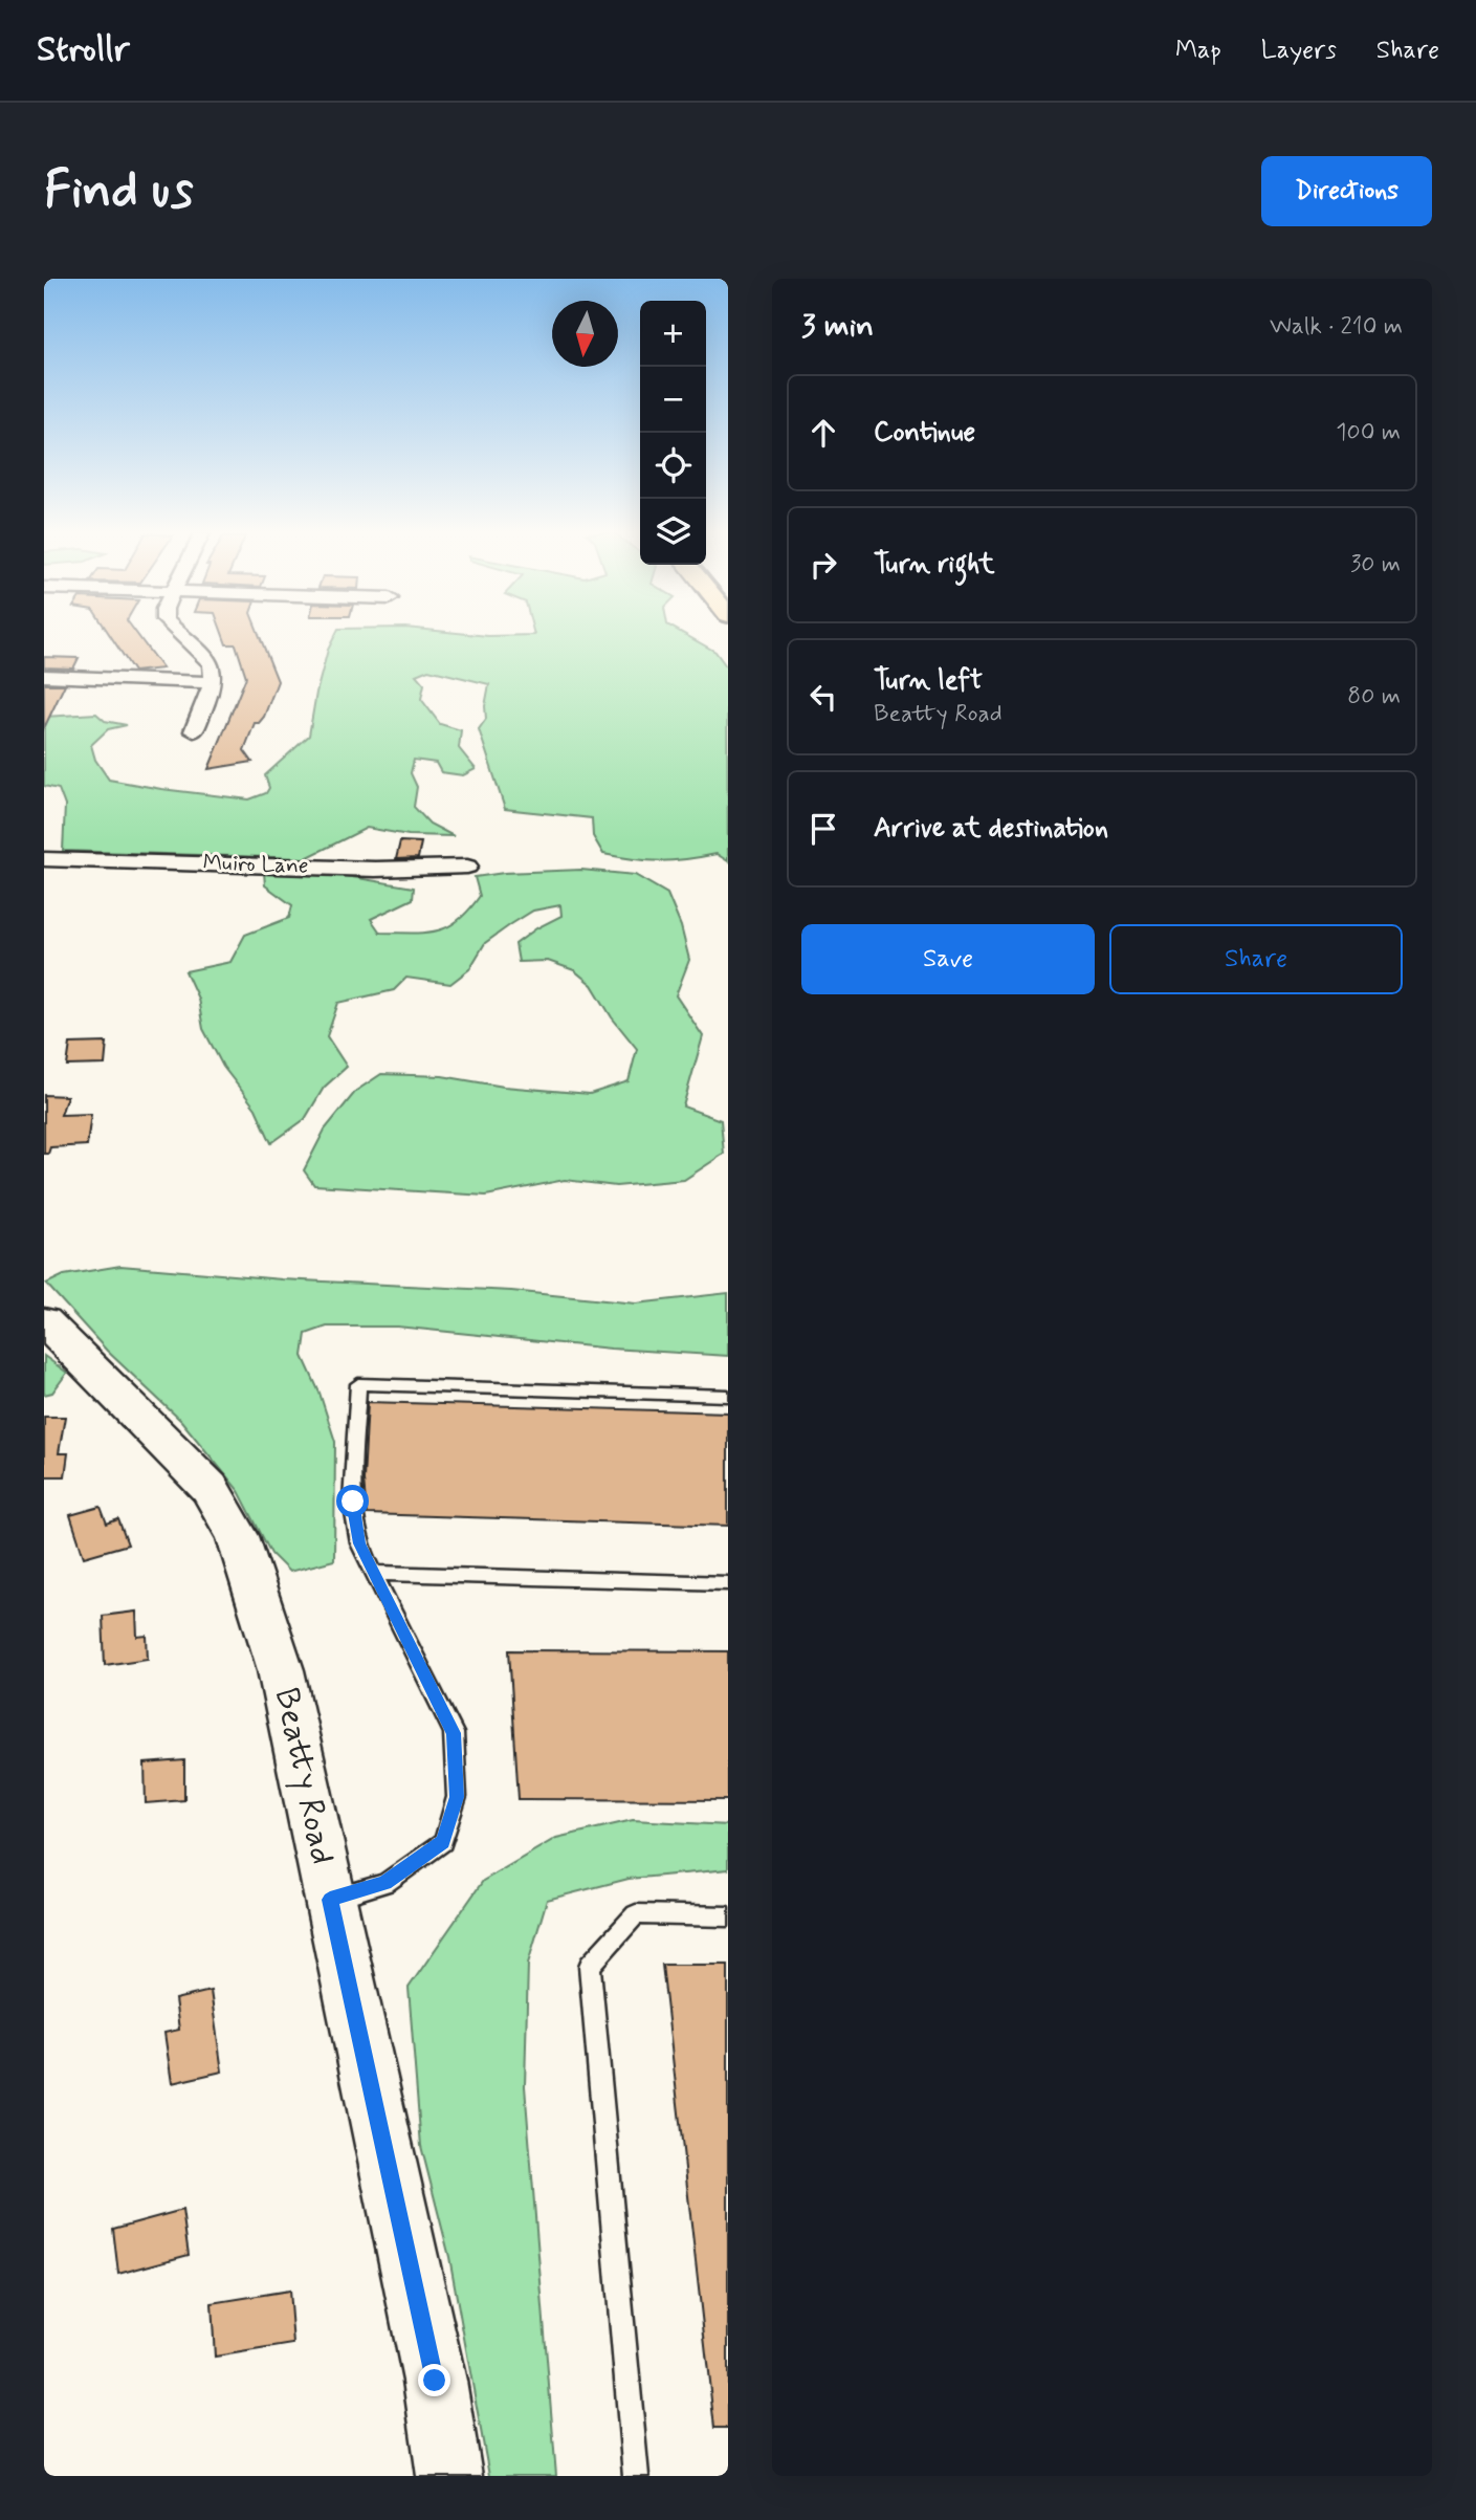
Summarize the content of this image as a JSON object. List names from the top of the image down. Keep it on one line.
{"streets":{"street":["Muiro Lane","Beatty Road"]},"north":"bottom","page":{"header":"Strollr","nav":["Map","Layers","Share"],"buttons":["Directions",["Save","Share"]],"title":"Find us","heading":["3 min","Walk · 210 m"],"map_buttons":["+","−"],"list":[["Continue","100 m"],["Turn right","30 m"],["Turn left","Beatty Road","80 m"],"Arrive at destination"]}}
